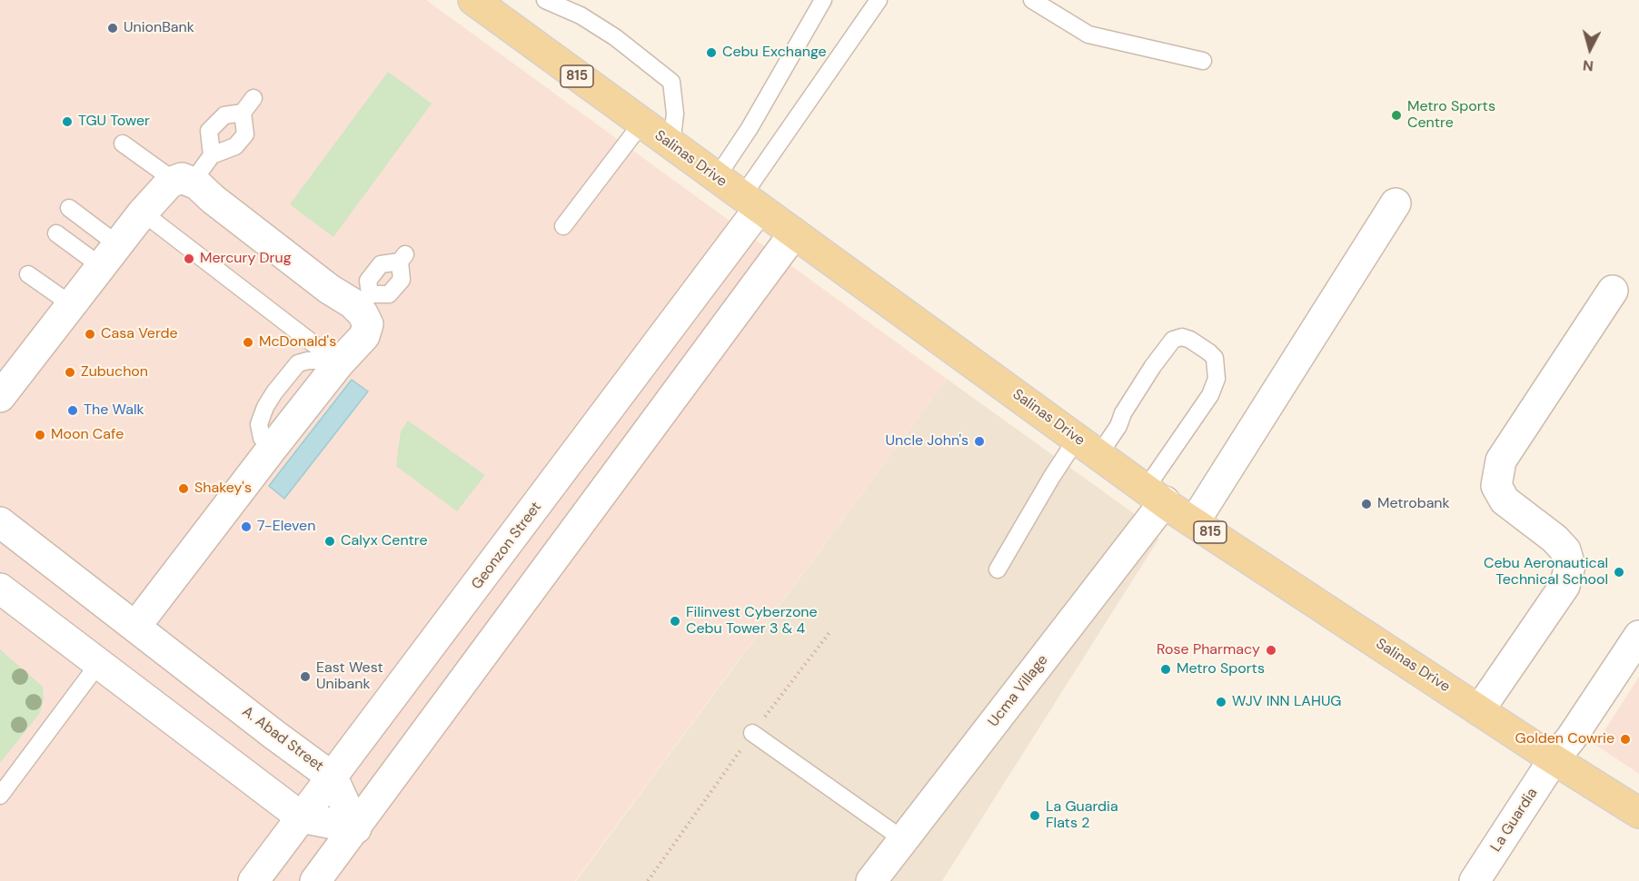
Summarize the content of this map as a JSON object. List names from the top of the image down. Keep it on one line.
{"streets":{"main road":["815","Salinas Drive"],"street":["Geonzon Street","Ucma Village","A. Abad Street","La Guardia"]},"crossings":[["Salinas Drive","Geonzon Street"],["Salinas Drive","Ucma Village"],["Salinas Drive","La Guardia"],["Geonzon Street","A. Abad Street"]],"places":["UnionBank","Cebu Exchange","Metro Sports Centre","TGU Tower","Mercury Drug","Casa Verde","McDonald's","Zubuchon","The Walk","Moon Cafe","Uncle John's","Shakey's","Metrobank","7-Eleven","Calyx Centre","Cebu Aeronautical Technical School","Filinvest Cyberzone Cebu Tower 3 & 4","Rose Pharmacy","Metro Sports","East West Unibank","WJV INN LAHUG","Golden Cowrie","La Guardia Flats 2"],"north":"bottom"}
